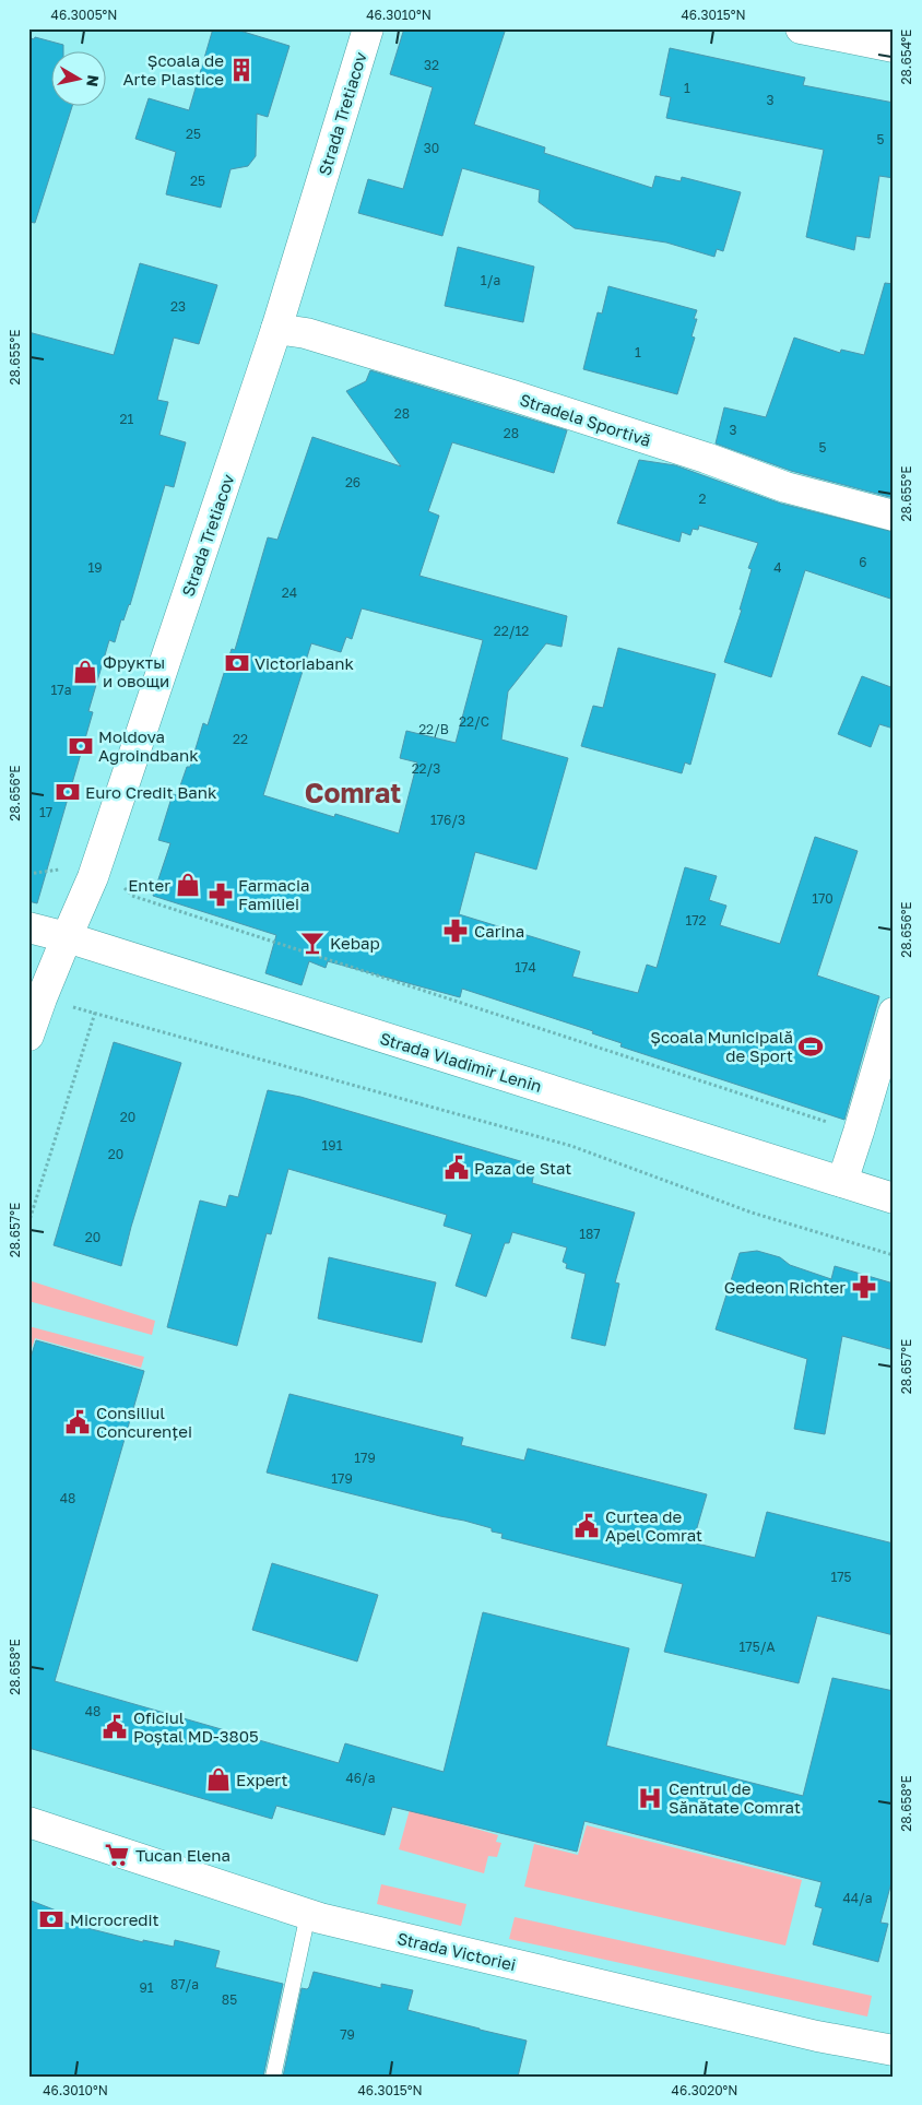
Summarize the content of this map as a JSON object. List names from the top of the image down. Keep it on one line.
{"streets":{"street":["Strada Tretiacov","Stradela Sportivă","Strada Vladimir Lenin","Strada Victoriei"]},"crossings":[["Strada Tretiacov","Stradela Sportivă"],["Strada Tretiacov","Strada Vladimir Lenin"]],"districts":["Comrat"],"places":{"building":["Școala de Arte Plastice"],"bank":["Victoriabank","Moldova Agroindbank","Euro Credit Bank","Microcredit"],"shop":["Фрукты и овощи","Enter","Expert"],"pharmacy":["Farmacia Familiei","Carina","Gedeon Richter"],"bar":["Kebap"],"sports":["Școala Municipală de Sport"],"public building":["Paza de Stat","Consiliul Concurenței","Curtea de Apel Comrat","Oficiul Poștal MD-3805"],"hospital":["Centrul de Sănătate Comrat"],"supermarket":["Tucan Elena"]},"house_numbers":["32","1","3","25","5","30","25","1/a","23","1","28","21","3","28","5","26","2","6","19","4","24","22/12","17a","22/C","22/B","22","22/3","17","176/3","170","172","174","20","191","20","187","20","179","179","48","175","175/A","48","46/a","44/a","87/a","91","85","79"],"north":"right","coordinates":["46.3005°N","46.3010°N","46.3015°N","28.654°E","28.655°E","28.656°E","28.657°E","28.658°E","46.3020°N"]}
